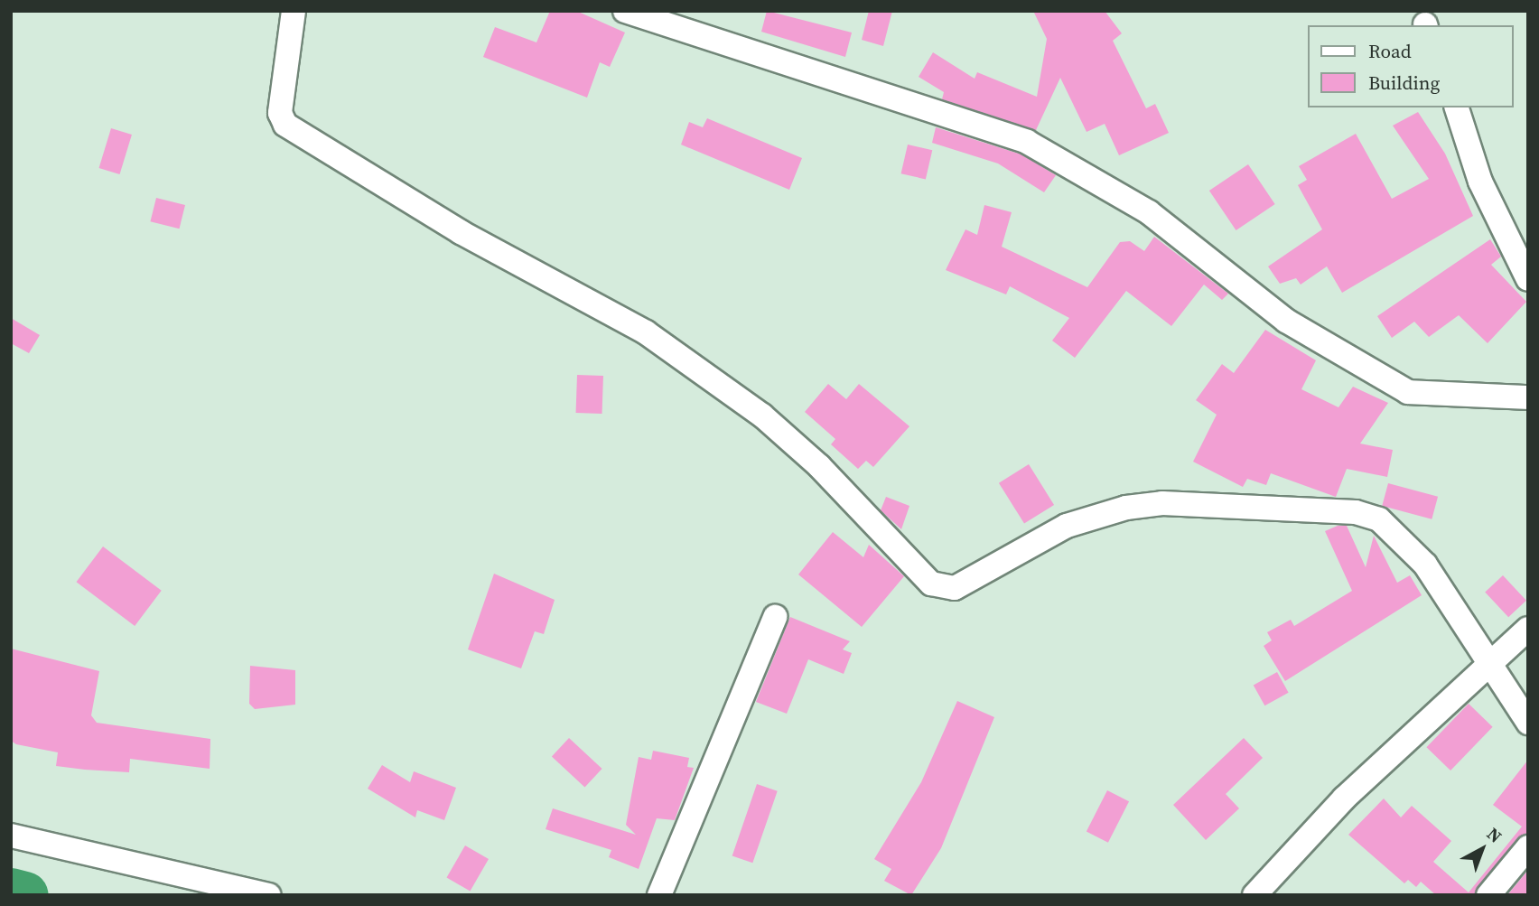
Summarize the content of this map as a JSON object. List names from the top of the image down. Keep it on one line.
{"legend":["Road","Building"],"north":"top right"}
